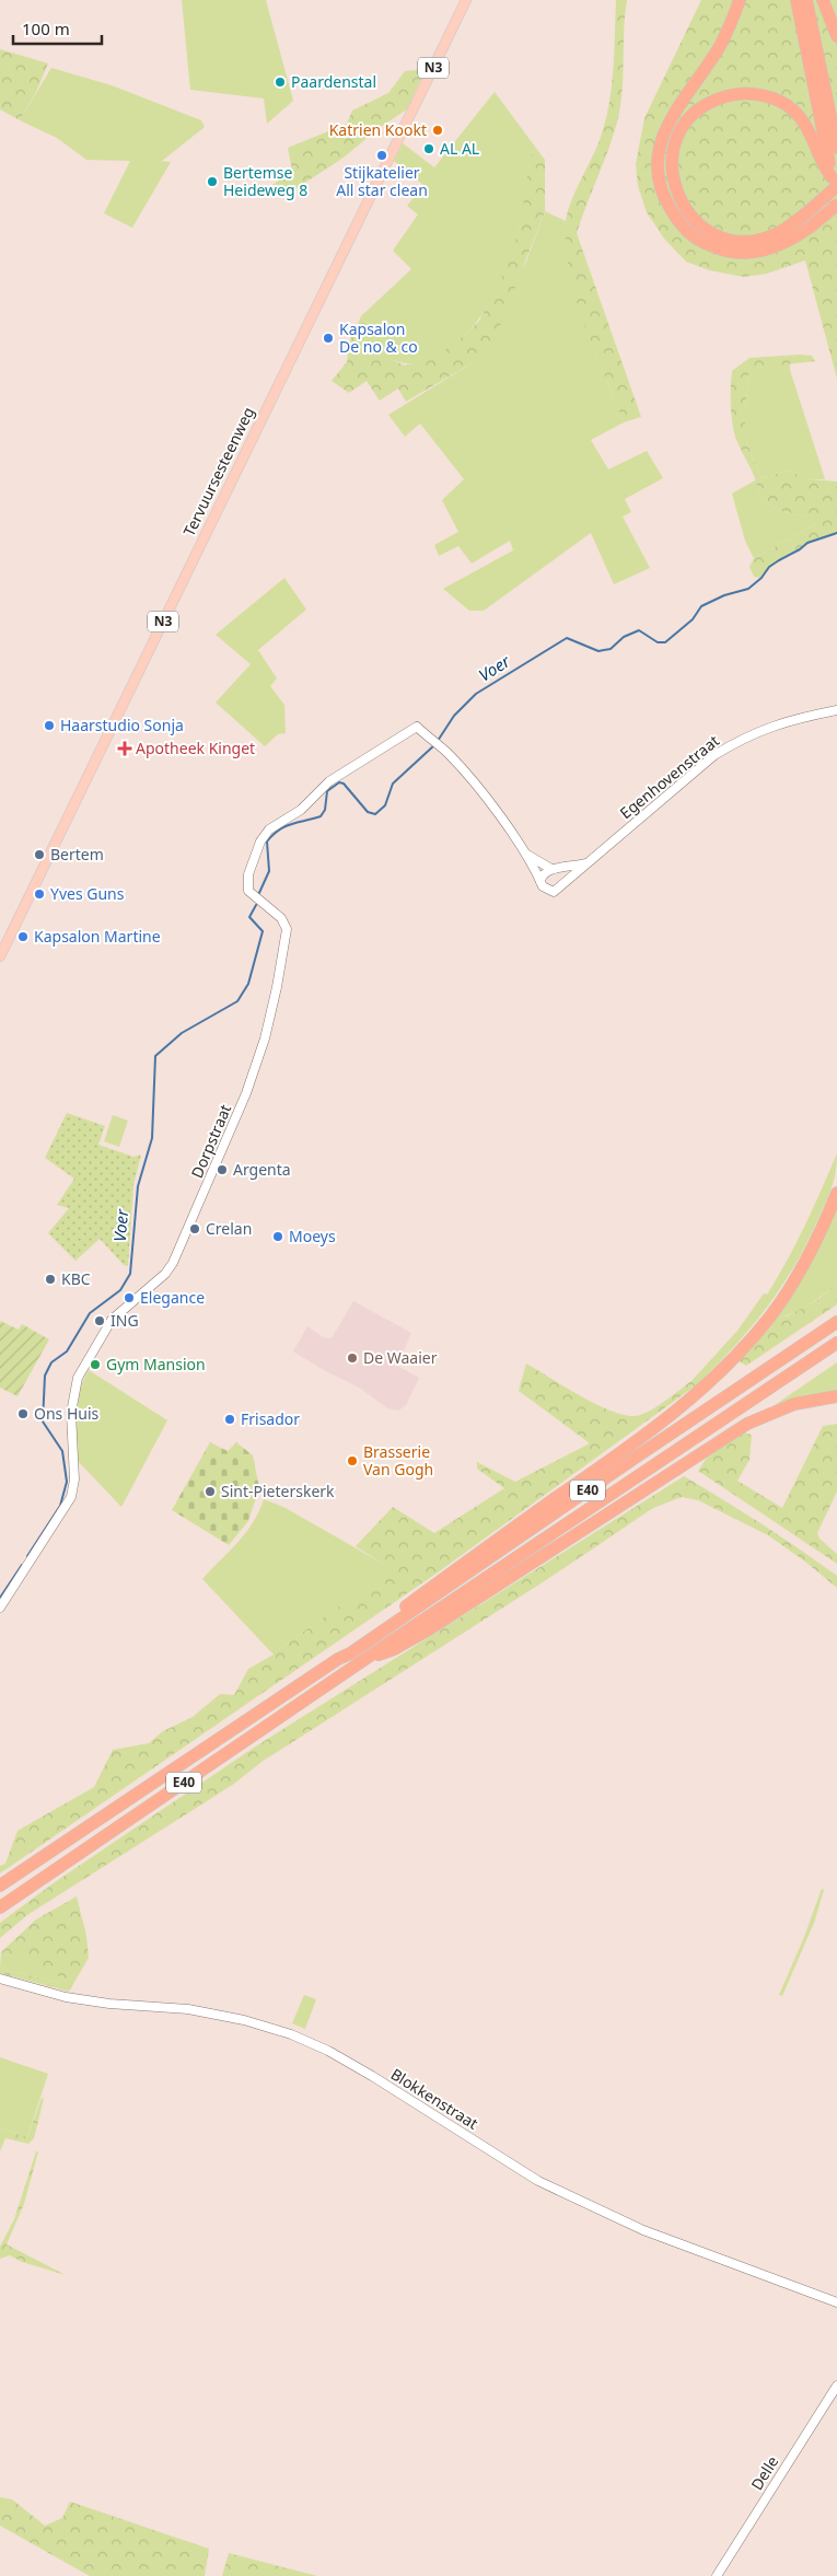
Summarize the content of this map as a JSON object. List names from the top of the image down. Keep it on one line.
{"streets":{"highway":["E40"],"main road":["N3","Tervuursesteenweg"],"street":["Egenhovenstraat","Dorpstraat","Blokkenstraat","Delle"]},"water":["Voer"],"places":{"other":["Paardenstal","Katrien Kookt","AL AL","Stijkatelier All star clean","Bertemse Heideweg 8","Kapsalon De no & co","Haarstudio Sonja","Bertem","Yves Guns","Kapsalon Martine","Argenta","Crelan","Moeys","KBC","Elegance","ING","De Waaier","Gym Mansion","Ons Huis","Frisador","Brasserie Van Gogh","Sint-Pieterskerk"],"health":["Apotheek Kinget"]},"scale_bar":"100 m"}
